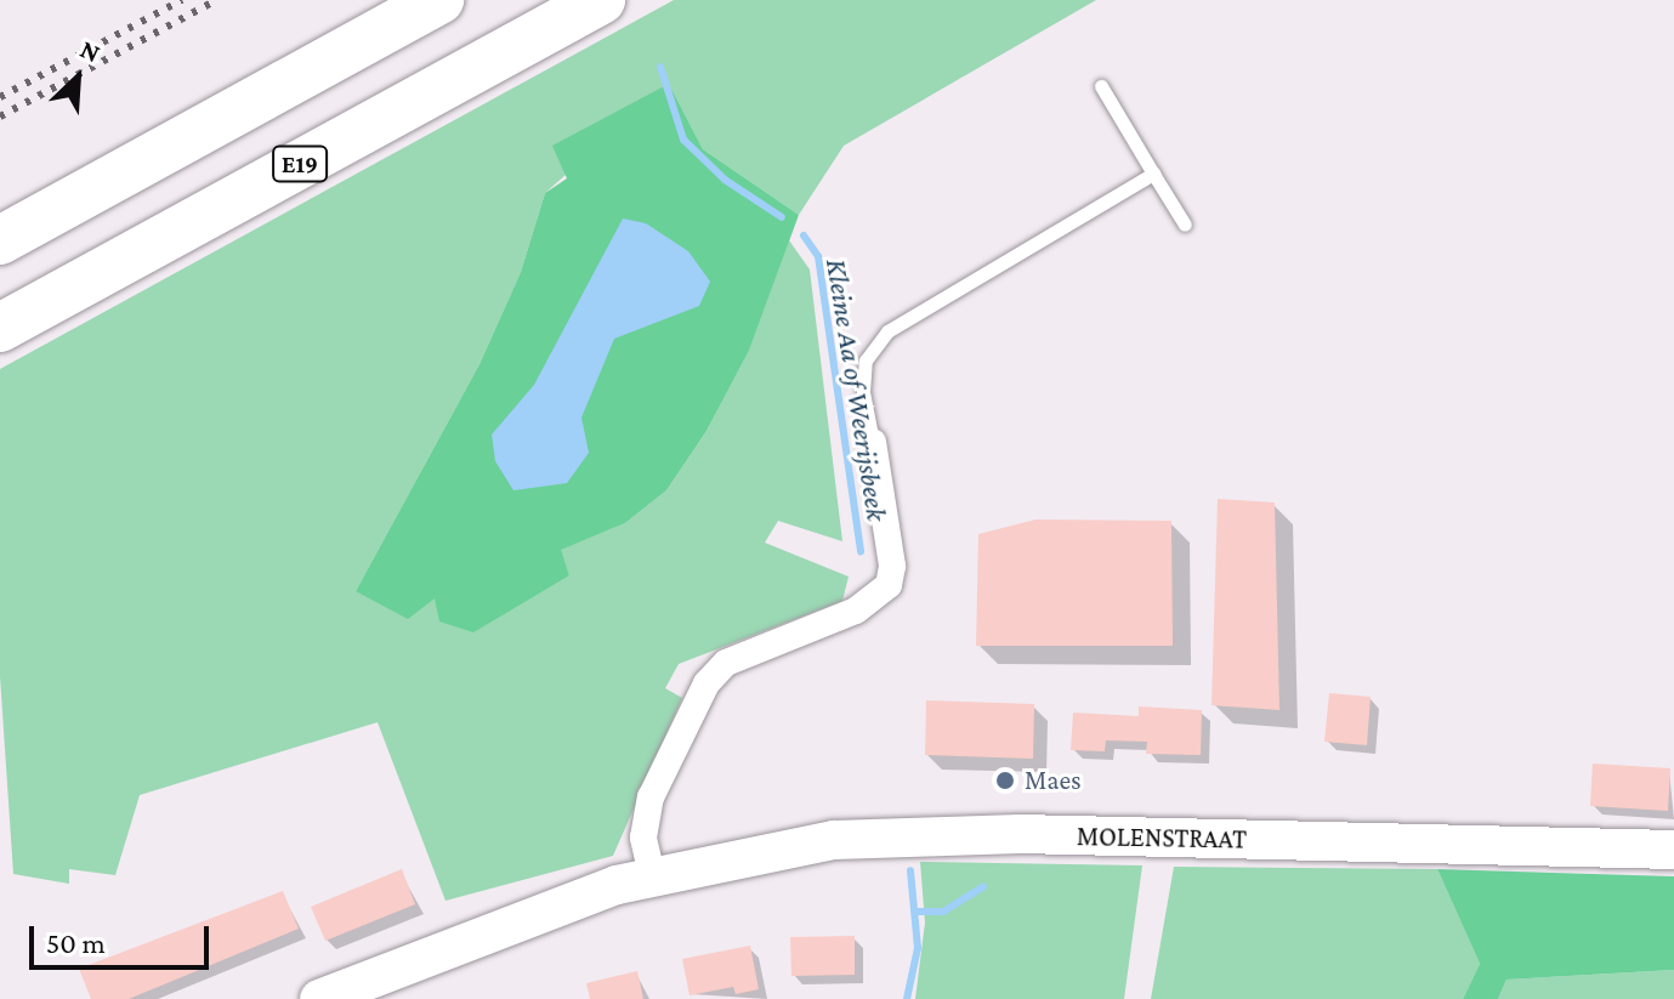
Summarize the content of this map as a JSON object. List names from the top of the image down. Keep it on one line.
{"streets":{"highway":["E19"],"main road":["MOLENSTRAAT"]},"water":["Kleine Aa of Weerijsbeek"],"places":["Maes"],"scale_bar":"50 m","north":"top right"}
